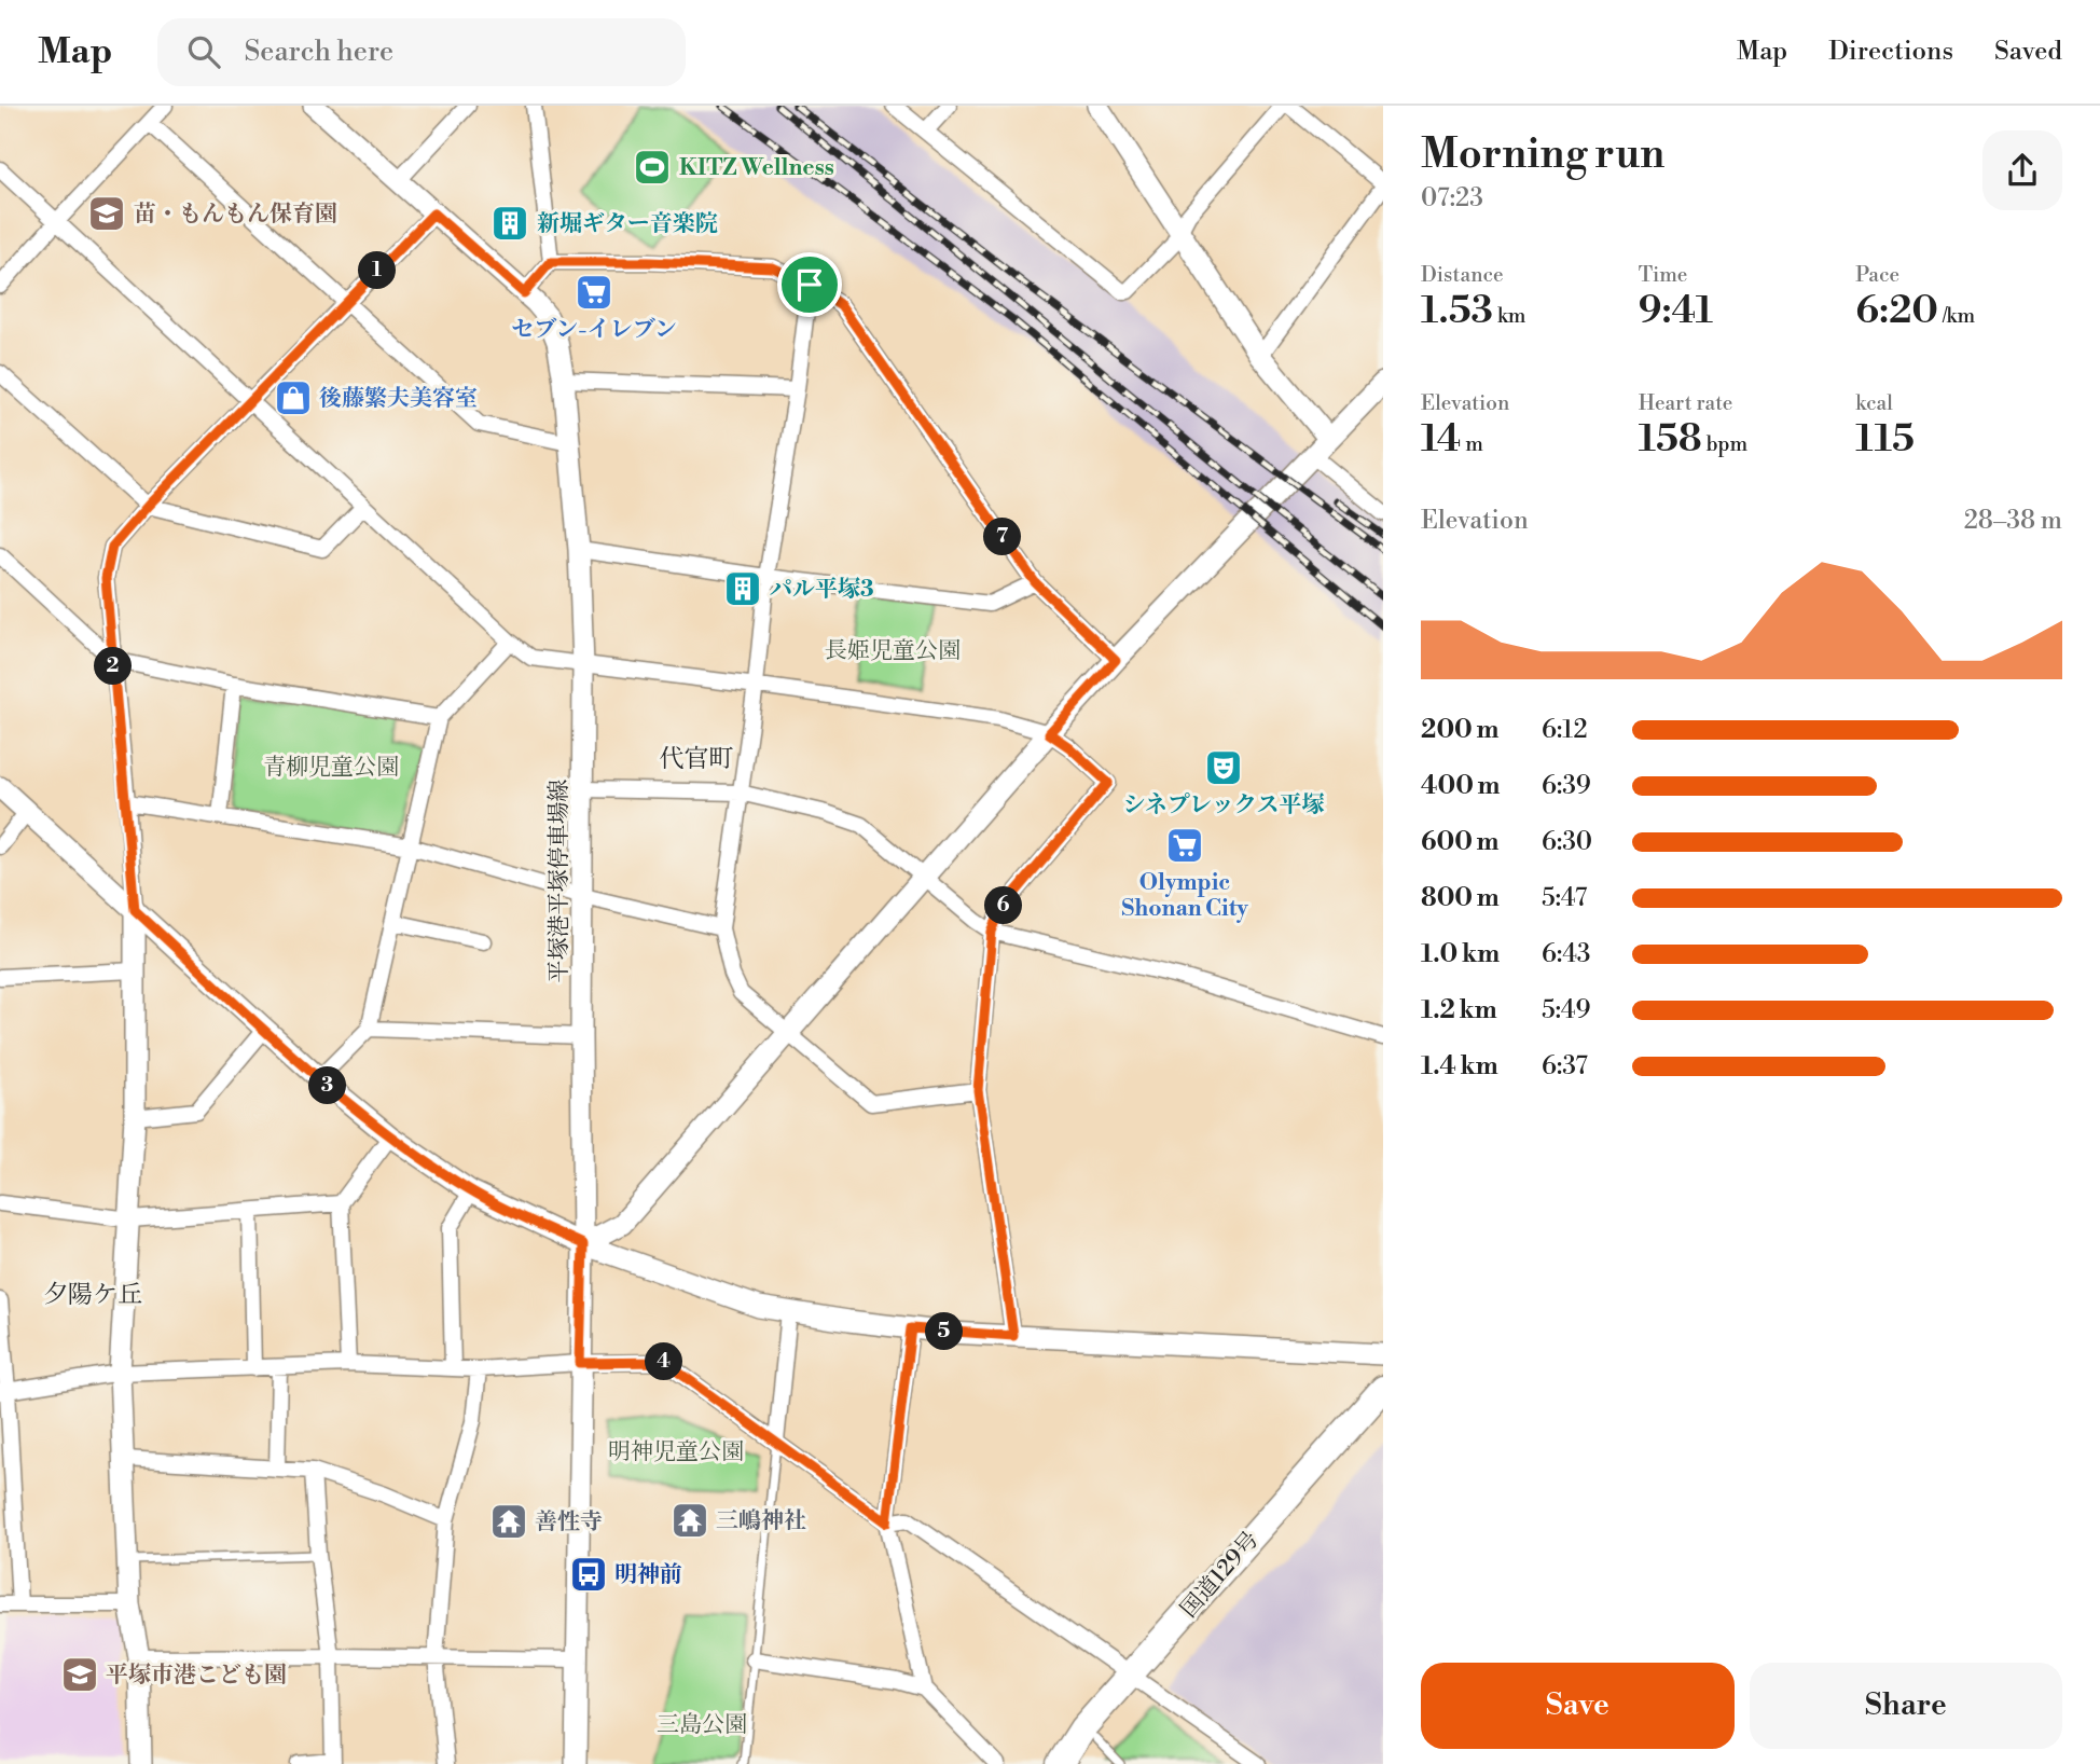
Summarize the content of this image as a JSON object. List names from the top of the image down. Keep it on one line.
{"streets":{"highway":["国道129号"],"street":["平塚港平塚停車場線"]},"districts":["代官町","夕陽ケ丘"],"parks":["長姫児童公園","青柳児童公園","明神児童公園","三島公園"],"places":{"sports":["KITZ Wellness"],"school or university":["苗・もんもん保育園","平塚市港こども園"],"building":["新堀ギター音楽院","パル平塚3"],"supermarket":["セブン-イレブン","Olympic Shonan City"],"shop":["後藤繁夫美容室"],"theatre":["シネプレックス平塚"],"temple":["三嶋神社","善性寺"],"bus stop":["明神前"]},"page":{"header":"Map","search":"Search here","nav":["Map","Directions","Saved"],"heading":["Morning run","07:23"],"stats":[["Distance","1.53 km"],["Time","9:41"],["Pace","6:20 /km"],["Elevation","14 m"],["Heart rate","158 bpm"],["kcal","115"]],"pins":["1","7","2","6","3","5","4"],"chart":["Elevation","28–38 m"],"list":[{"name":"200 m","note":"6:12"},{"name":"400 m","note":"6:39"},{"name":"600 m","note":"6:30"},{"name":"800 m","note":"5:47"},{"name":"1.0 km","note":"6:43"},{"name":"1.2 km","note":"5:49"},{"name":"1.4 km","note":"6:37"}],"buttons":["Save","Share"]}}
